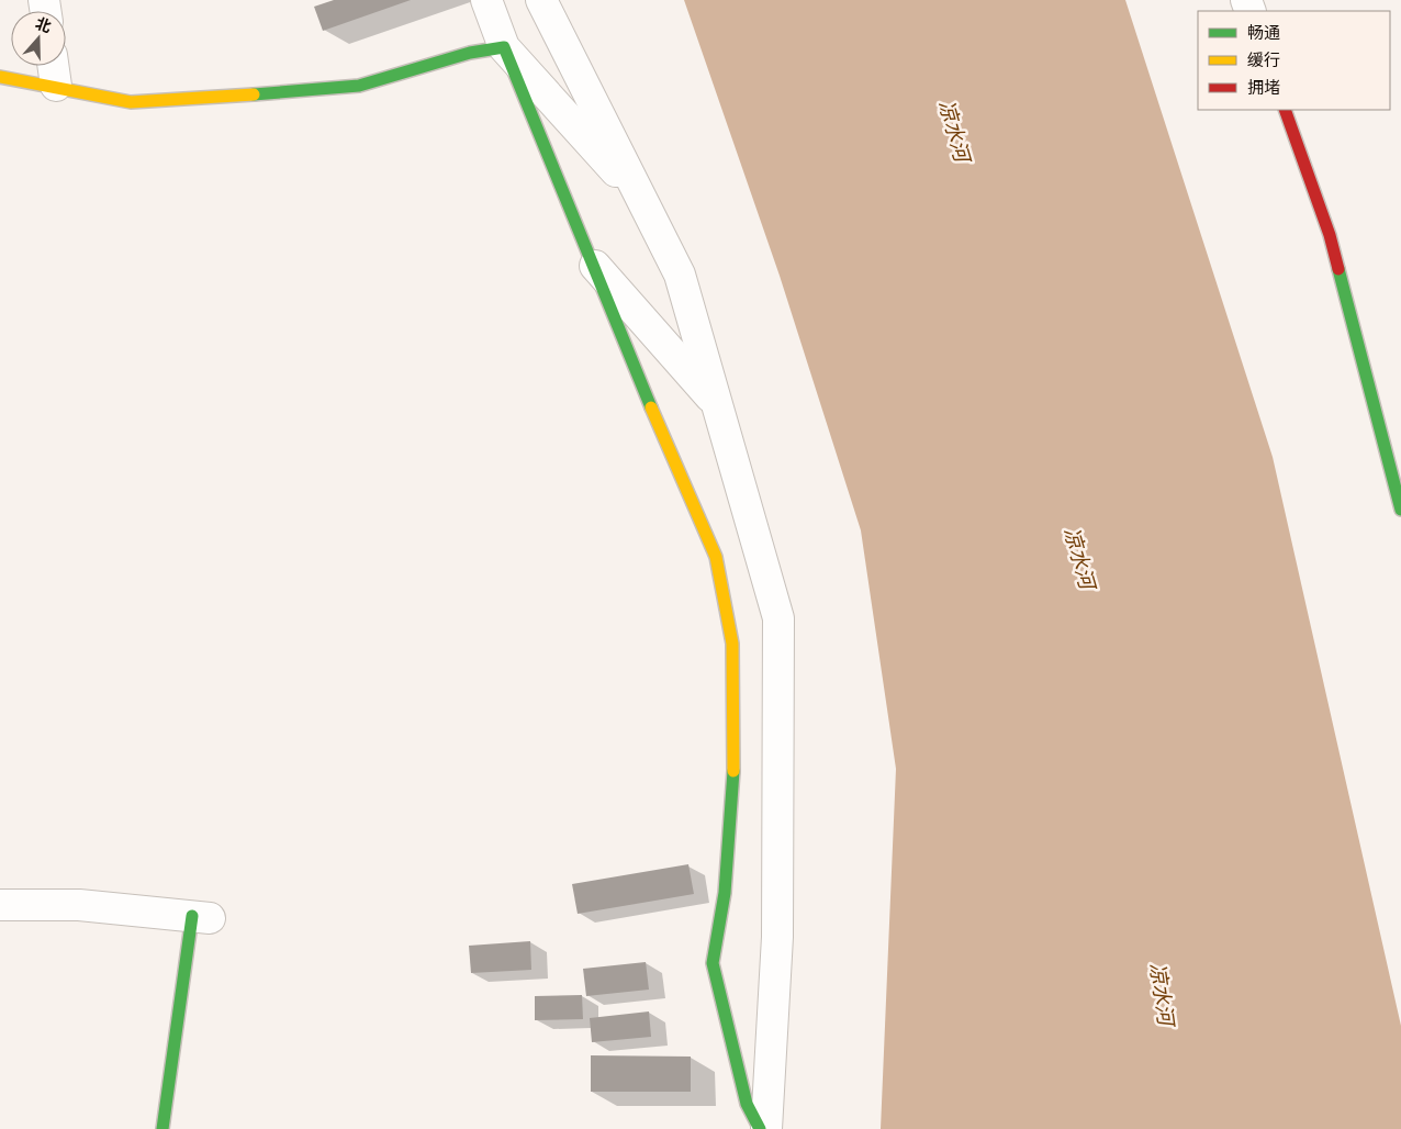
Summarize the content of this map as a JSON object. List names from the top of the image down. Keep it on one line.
{"water":["凉水河"],"legend":["畅通","缓行","拥堵"],"north":"top"}
